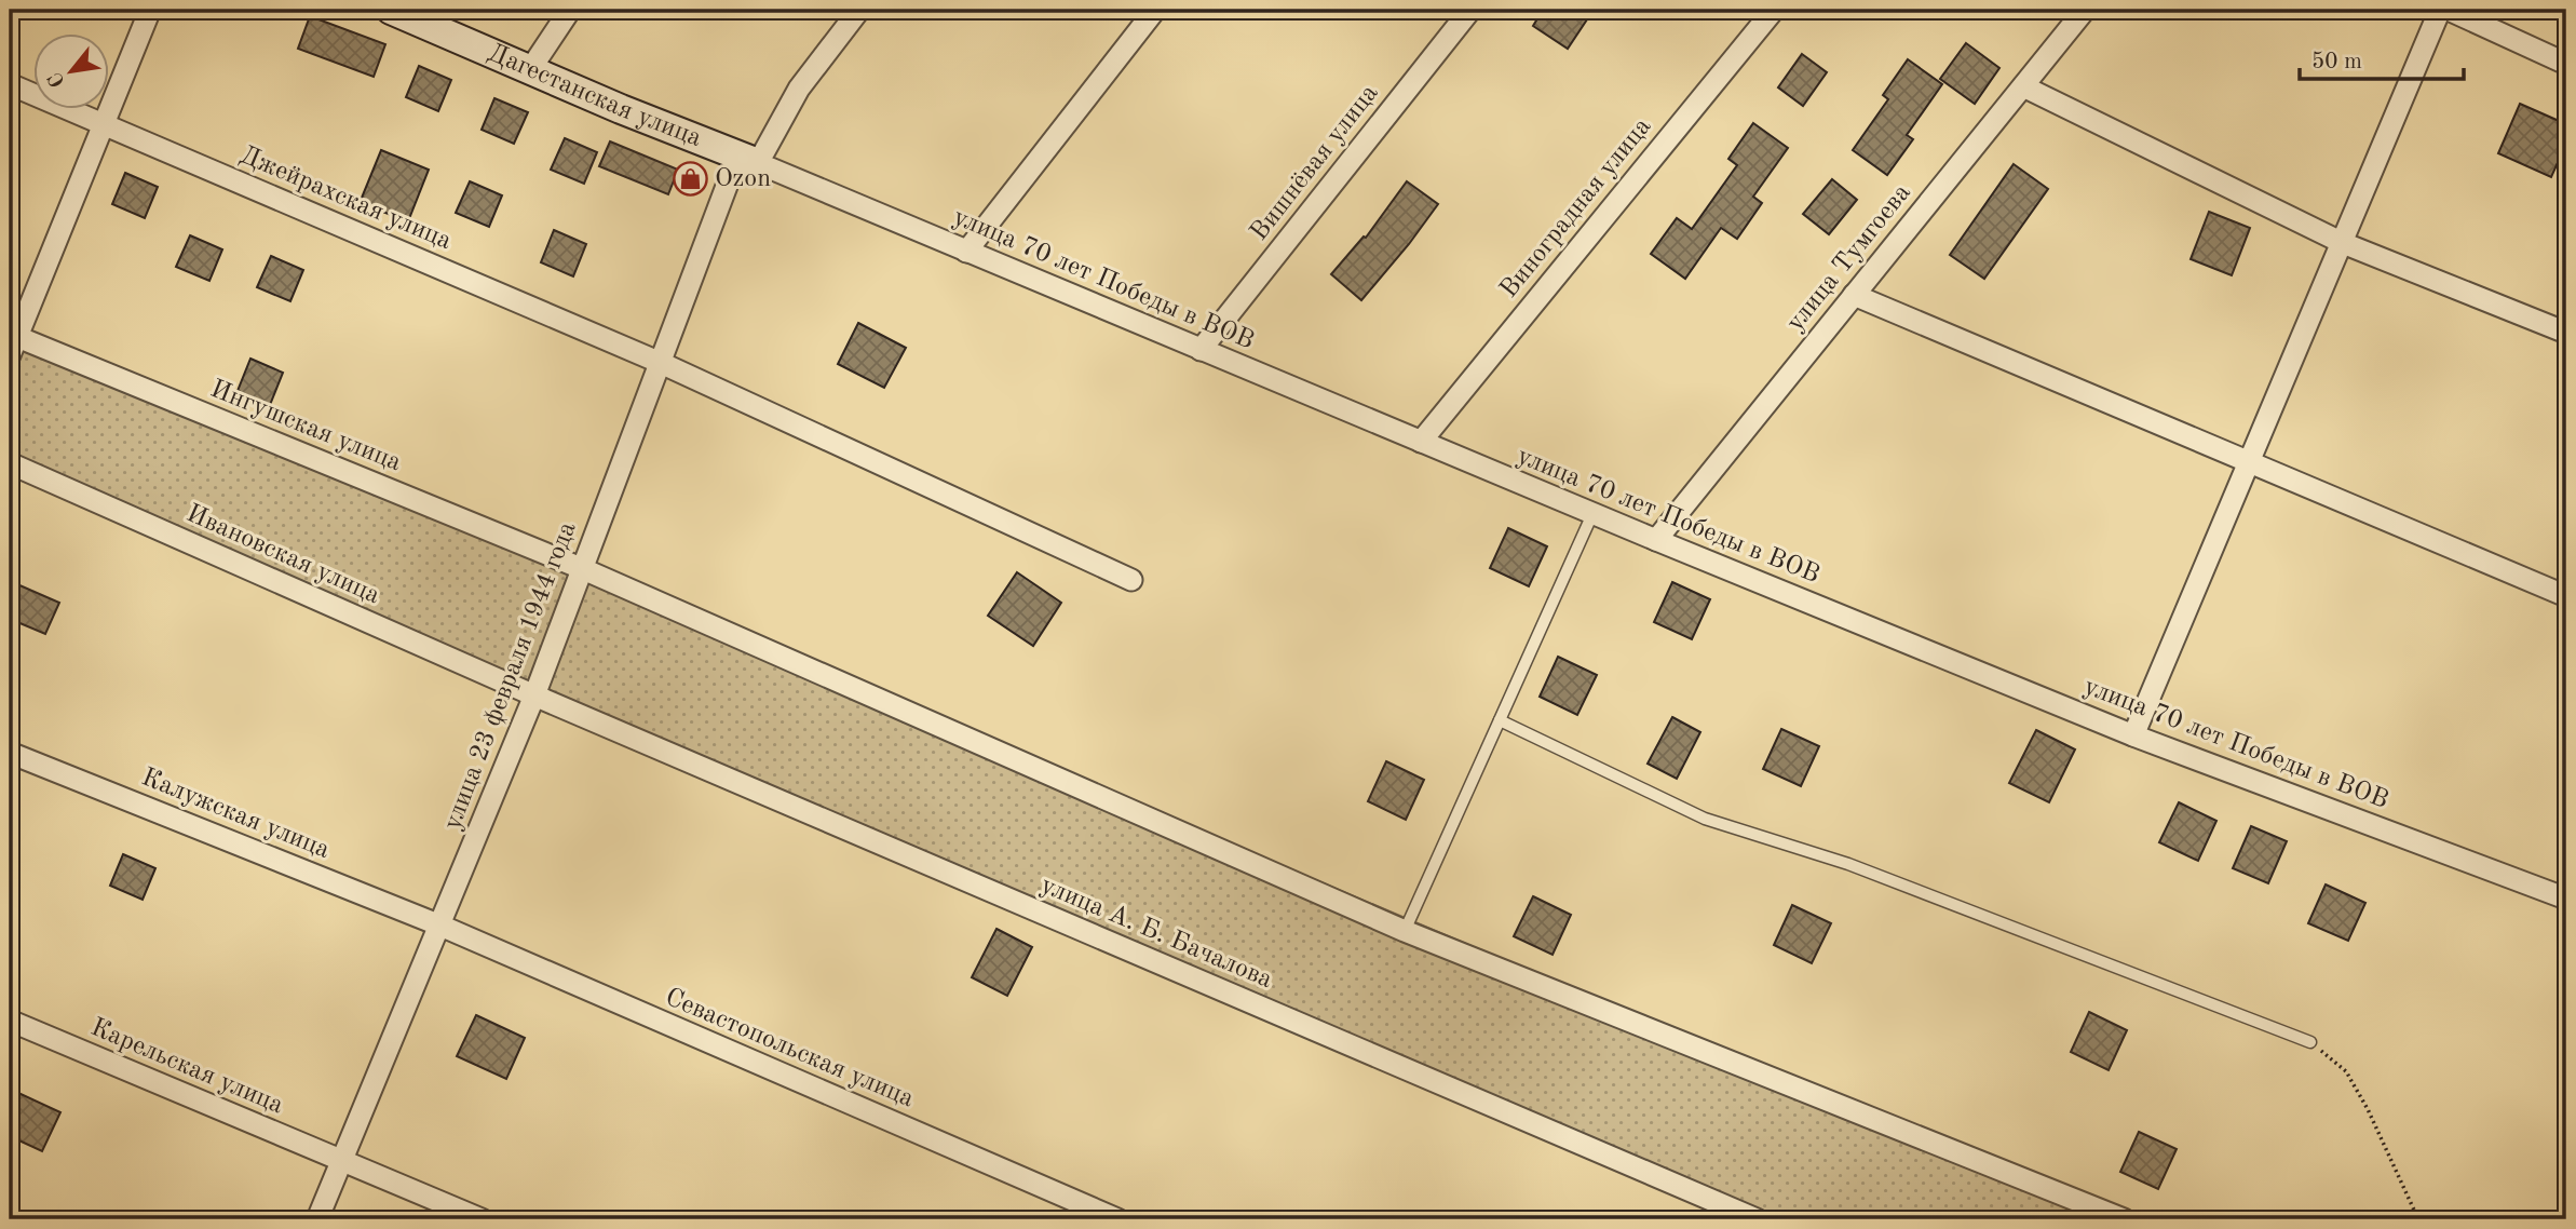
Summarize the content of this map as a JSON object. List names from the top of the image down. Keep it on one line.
{"streets":{"street":["Дагестанская улица","Вишнёвая улица","Джейрахская улица","Виноградная улица","улица Тумгоева","улица 70 лет Победы в ВОВ","Ингушская улица","Ивановская улица","улица 23 февраля 1944 года","Калужская улица","улица А. Б. Бачалова","Севастопольская улица","Карельская улица"]},"crossings":[["Дагестанская улица","улица 70 лет Победы в ВОВ"],["Дагестанская улица","улица 23 февраля 1944 года"],["Вишнёвая улица","улица 70 лет Победы в ВОВ"],["Джейрахская улица","улица 23 февраля 1944 года"],["Виноградная улица","улица 70 лет Победы в ВОВ"],["улица Тумгоева","улица 70 лет Победы в ВОВ"],["улица 70 лет Победы в ВОВ","улица 23 февраля 1944 года"],["Ингушская улица","улица 23 февраля 1944 года"],["Ивановская улица","улица 23 февраля 1944 года"],["Ивановская улица","улица А. Б. Бачалова"],["улица 23 февраля 1944 года","Калужская улица"],["улица 23 февраля 1944 года","улица А. Б. Бачалова"],["улица 23 февраля 1944 года","Севастопольская улица"],["улица 23 февраля 1944 года","Карельская улица"],["Калужская улица","Севастопольская улица"]],"places":{"shop":["Ozon"]},"scale_bar":"50 m","north":"bottom left"}
